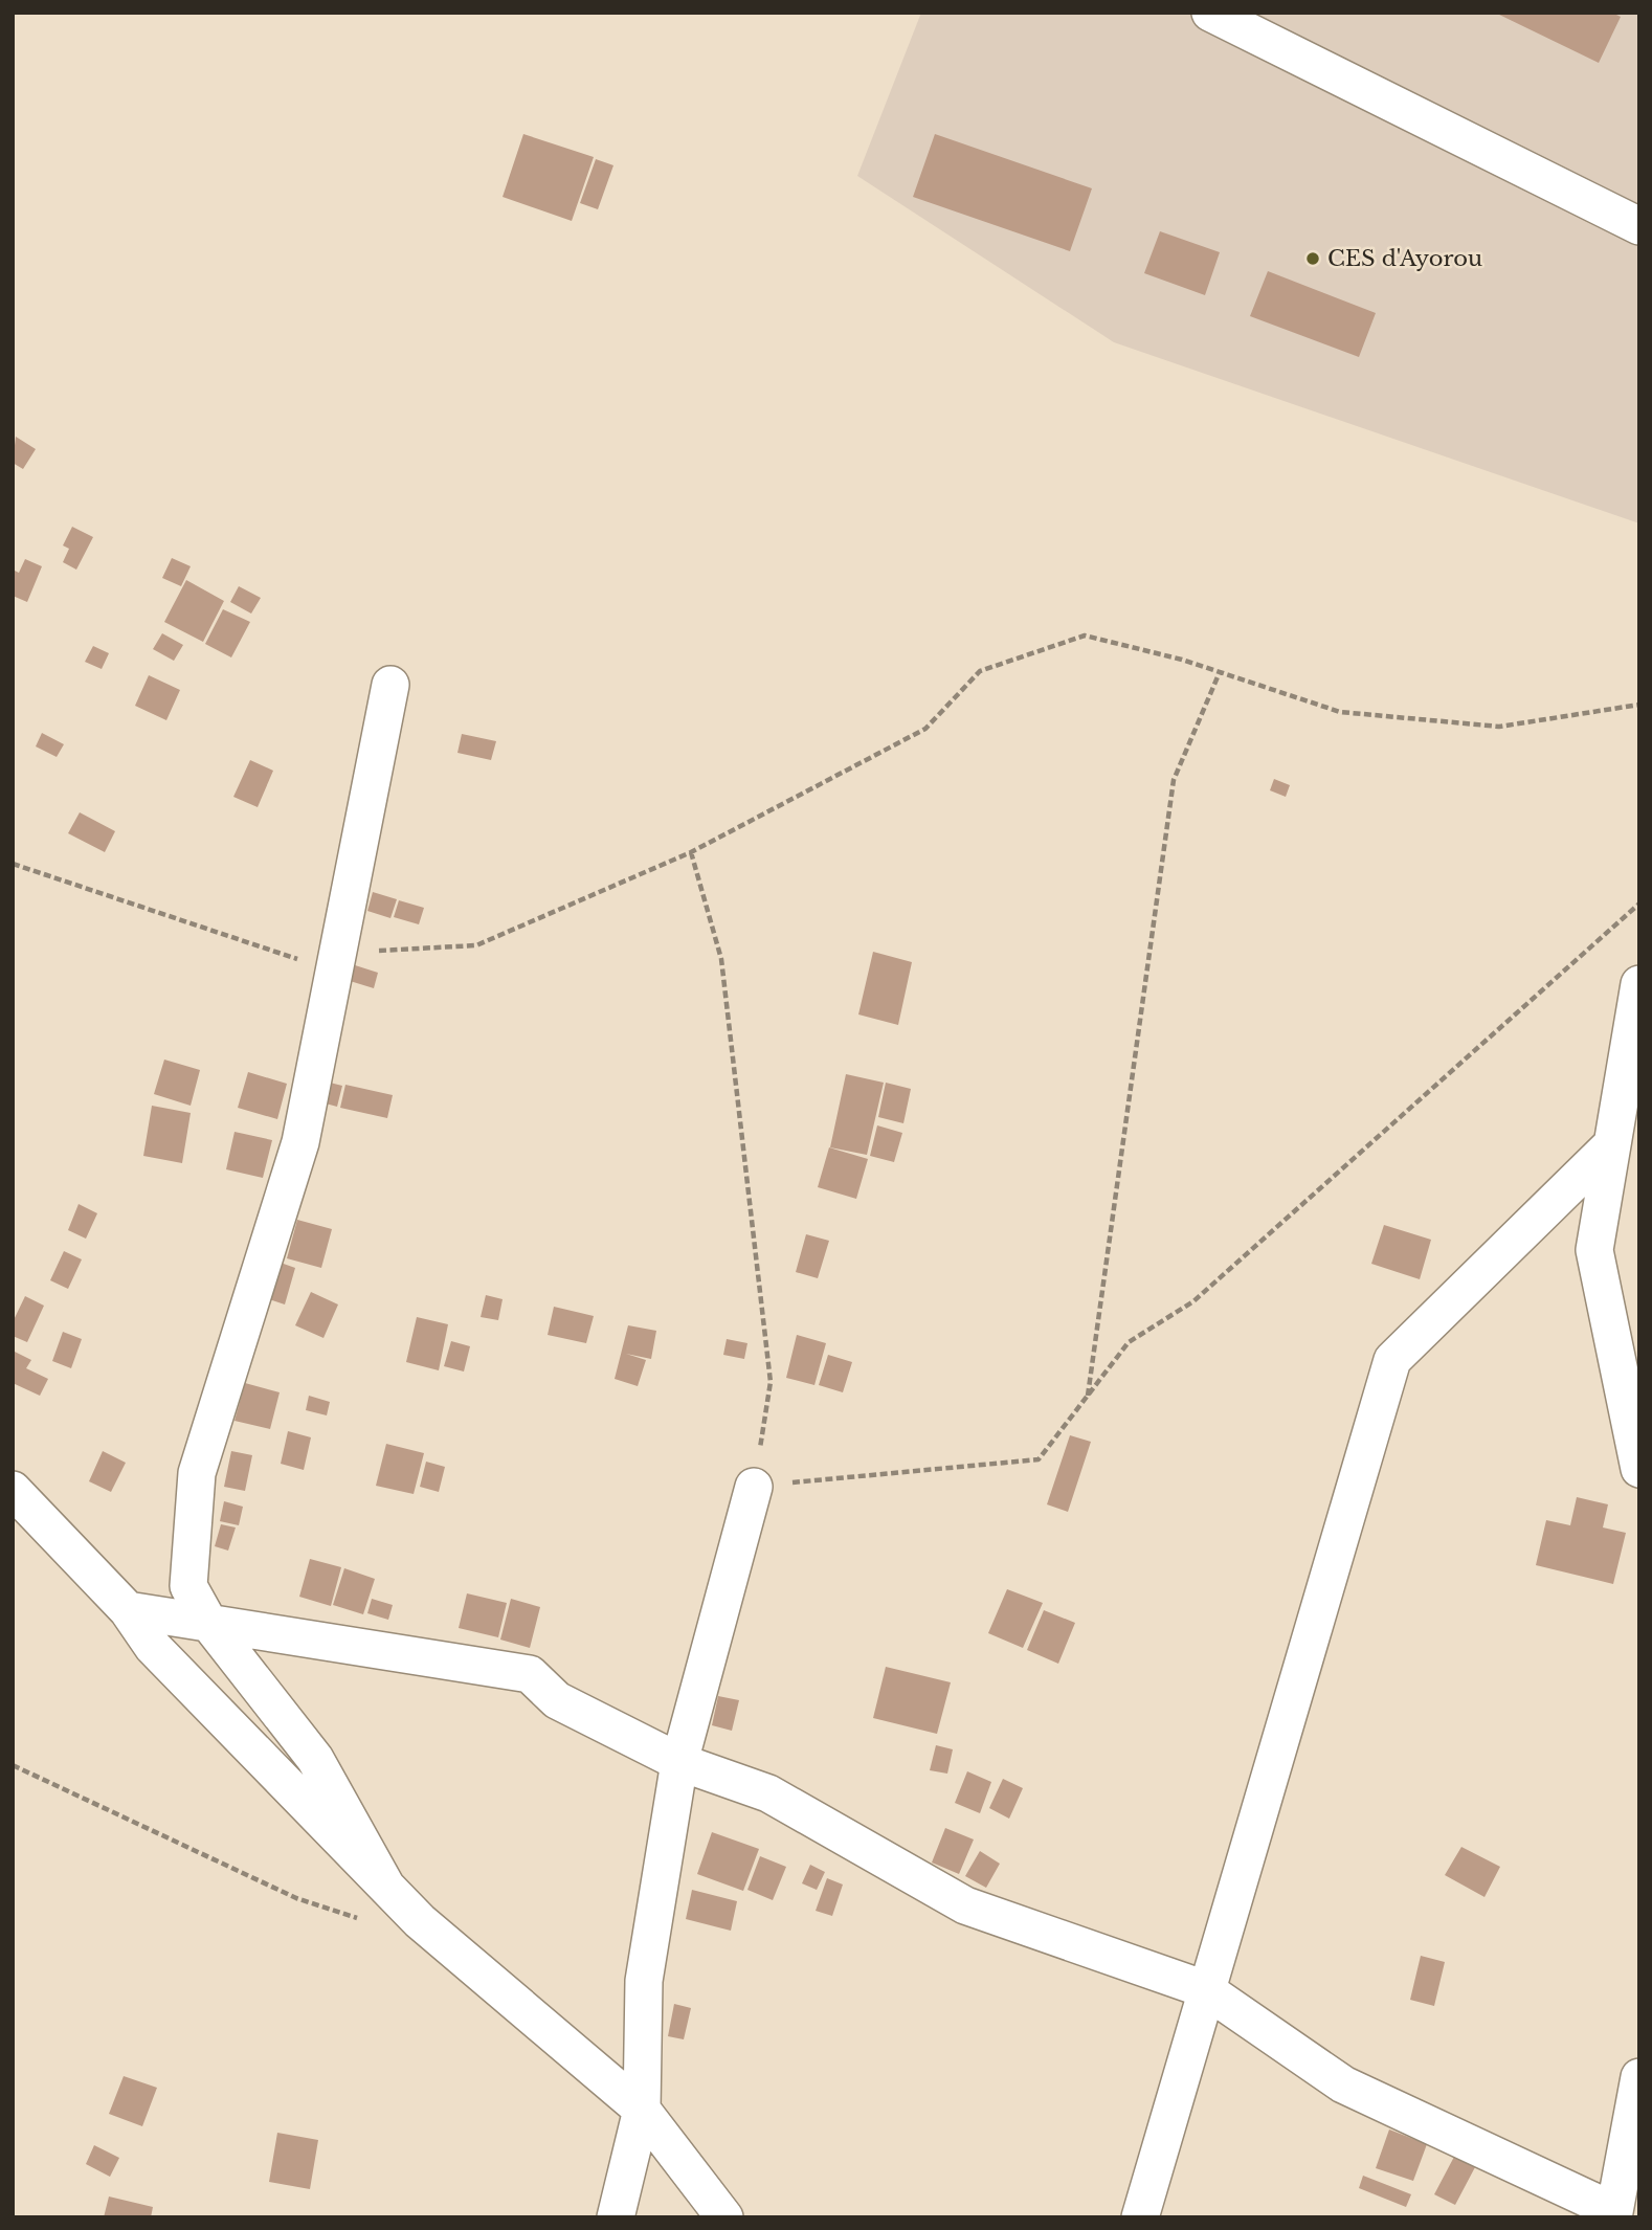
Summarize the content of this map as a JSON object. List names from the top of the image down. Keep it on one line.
{"places":["CES d'Ayorou"]}
